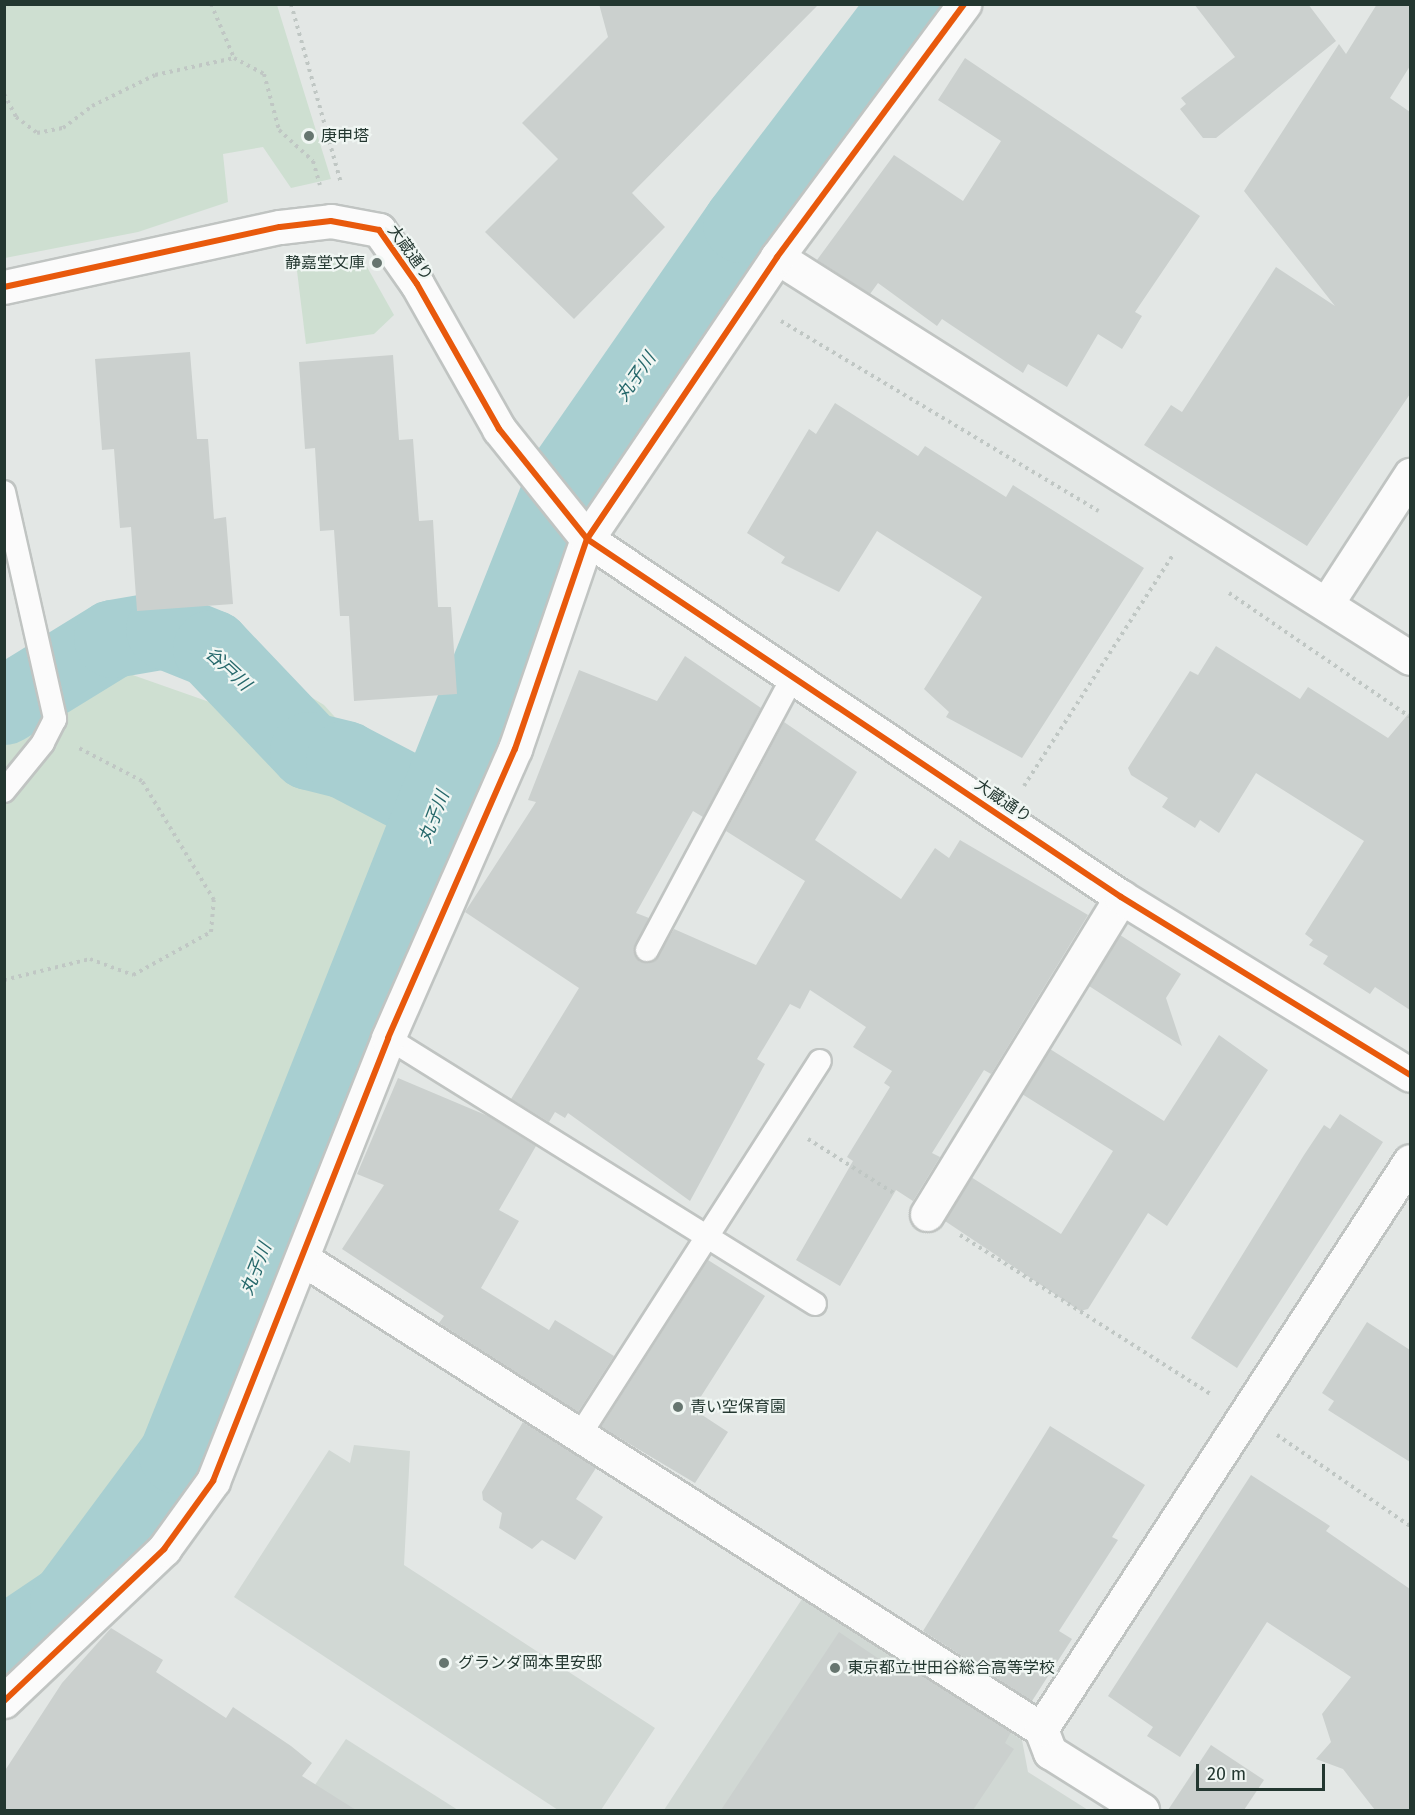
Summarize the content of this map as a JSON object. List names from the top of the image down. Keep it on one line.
{"streets":{"street":["大蔵通り"]},"water":["丸子川","谷戸川"],"places":["庚申塔","静嘉堂文庫","青い空保育園","グランダ岡本里安邸","東京都立世田谷総合高等学校"],"scale_bar":"20 m"}
